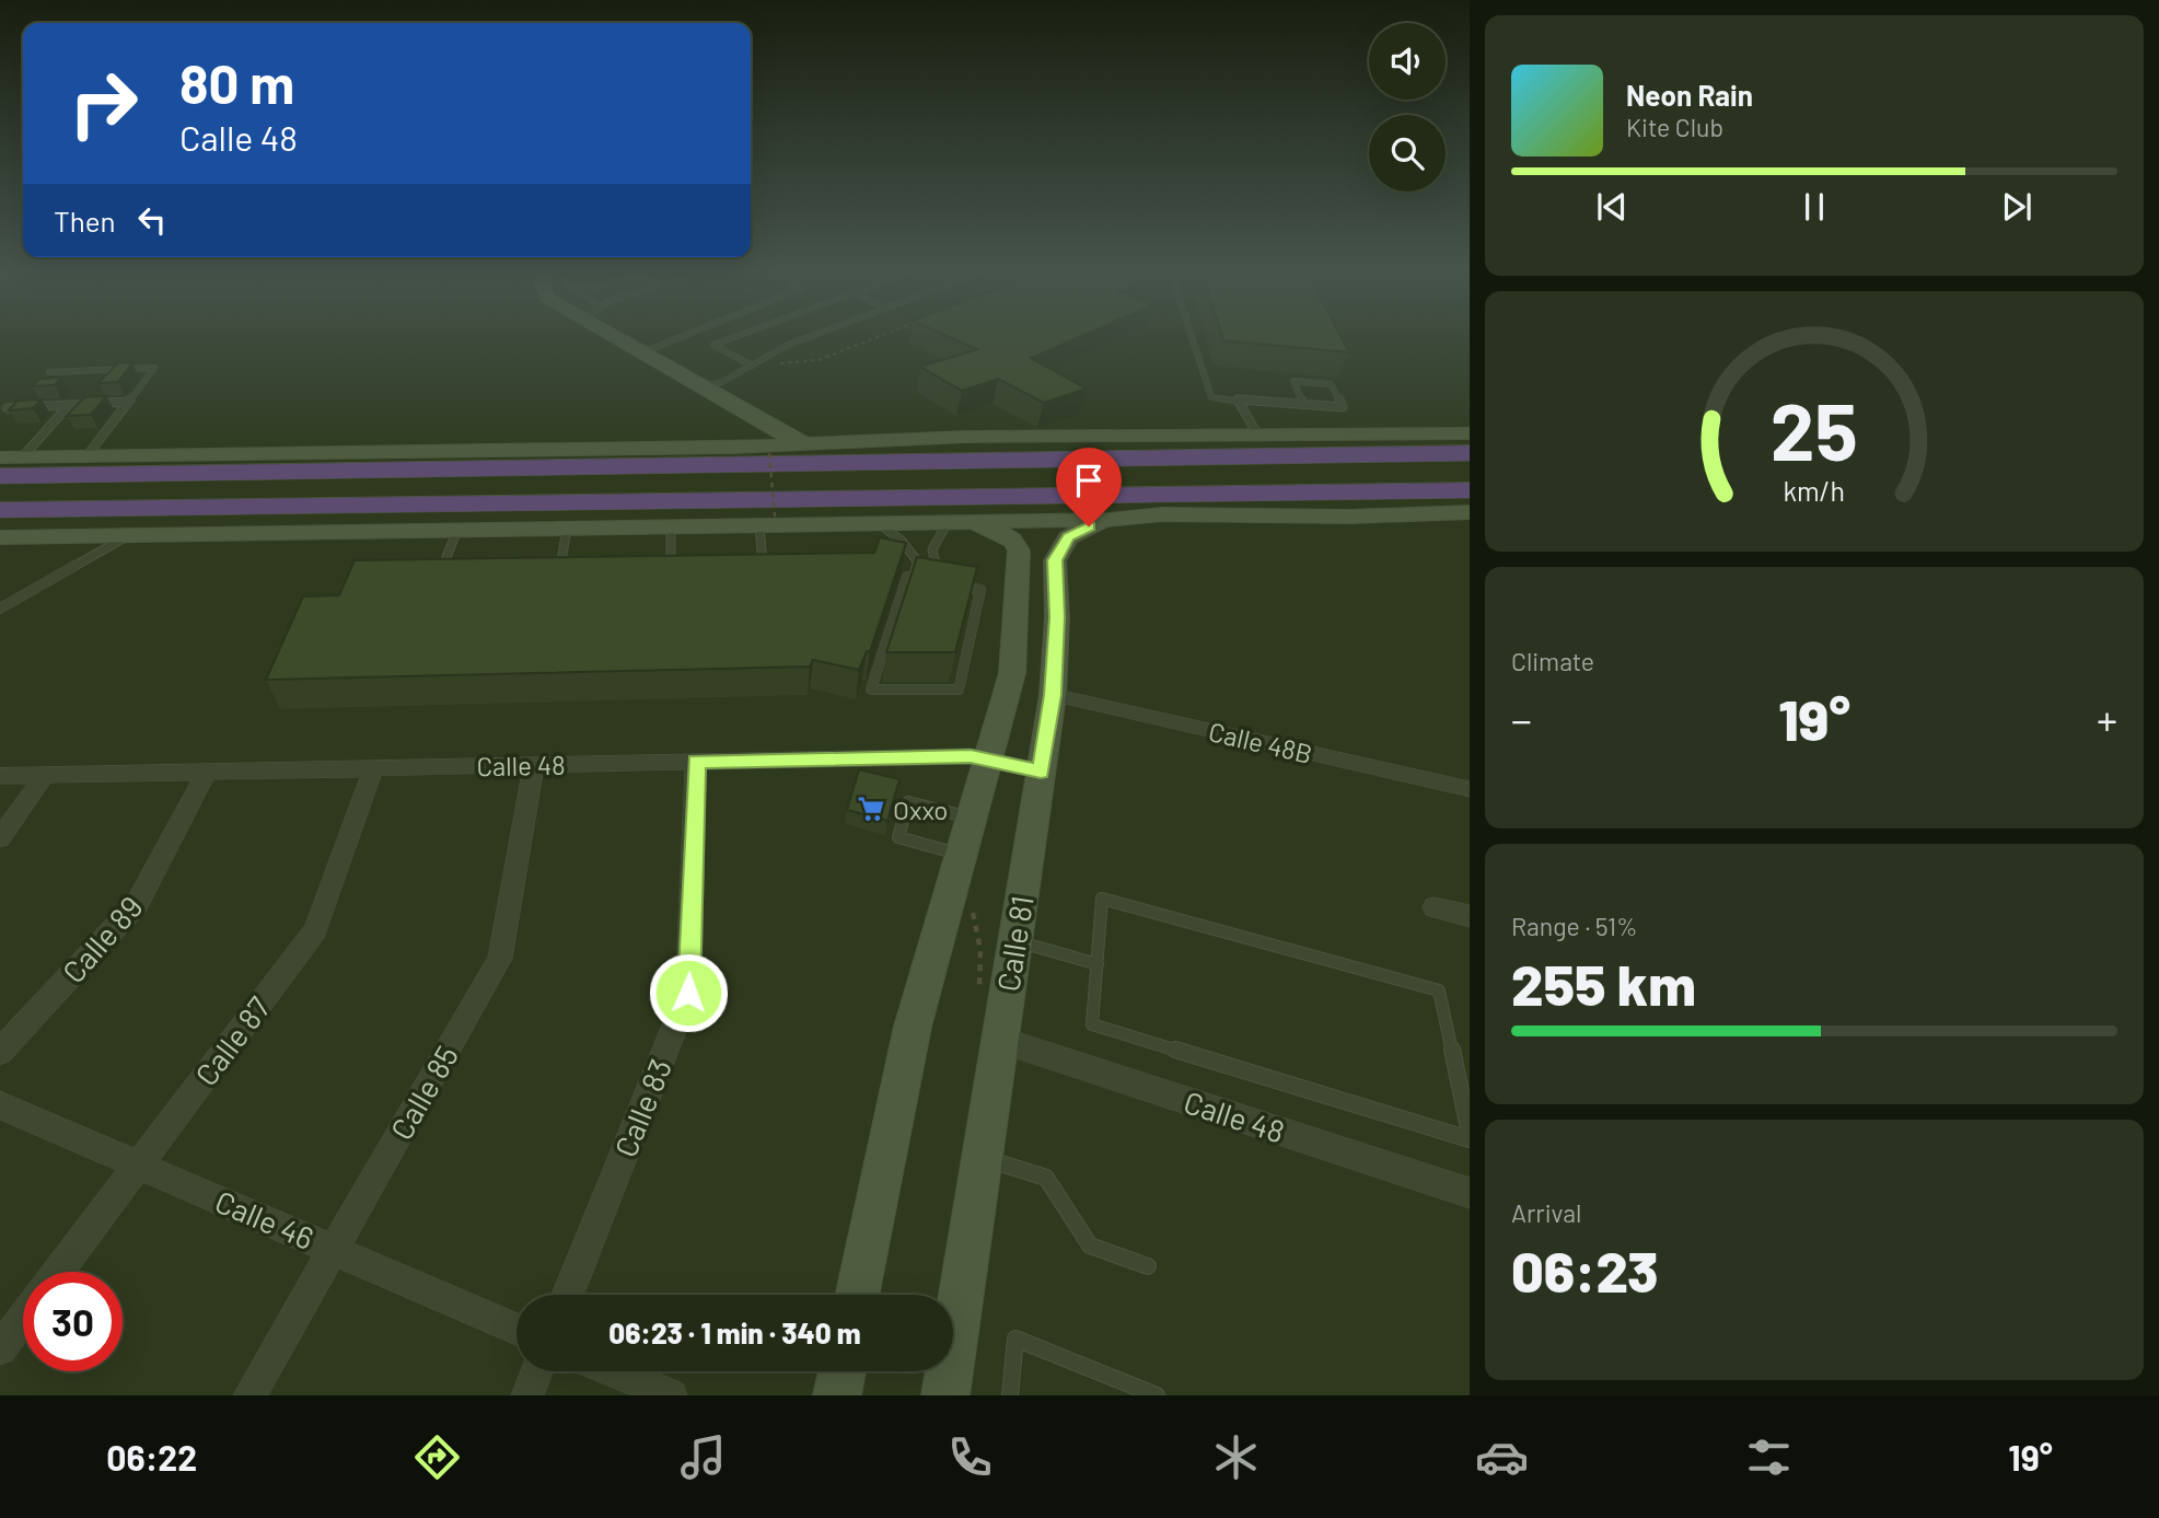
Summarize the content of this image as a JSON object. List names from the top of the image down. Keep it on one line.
{"streets":{"main road":["Calle 81"],"street":["Calle 48B","Calle 48","Calle 89","Calle 87","Calle 85","Calle 83","Calle 46"]},"crossings":[["Calle 48B","Calle 81"],["Calle 48","Calle 89"],["Calle 48","Calle 81"],["Calle 48","Calle 87"],["Calle 48","Calle 85"],["Calle 48","Calle 83"],["Calle 87","Calle 46"],["Calle 85","Calle 46"]],"places":{"supermarket":["Oxxo"]},"page":{"turn":["80 m","Calle 48"],"song":["Neon Rain","Kite Club"],"then":"Then","tile":["Climate",["Range · 51%","255 km"],["Arrival","06:23"]],"heat":["−","19°","+"],"limit":"30","trip":"06:23 · 1 min · 340 m","tabs":["06:22","19°"],"gauge":["25","km/h"]}}
